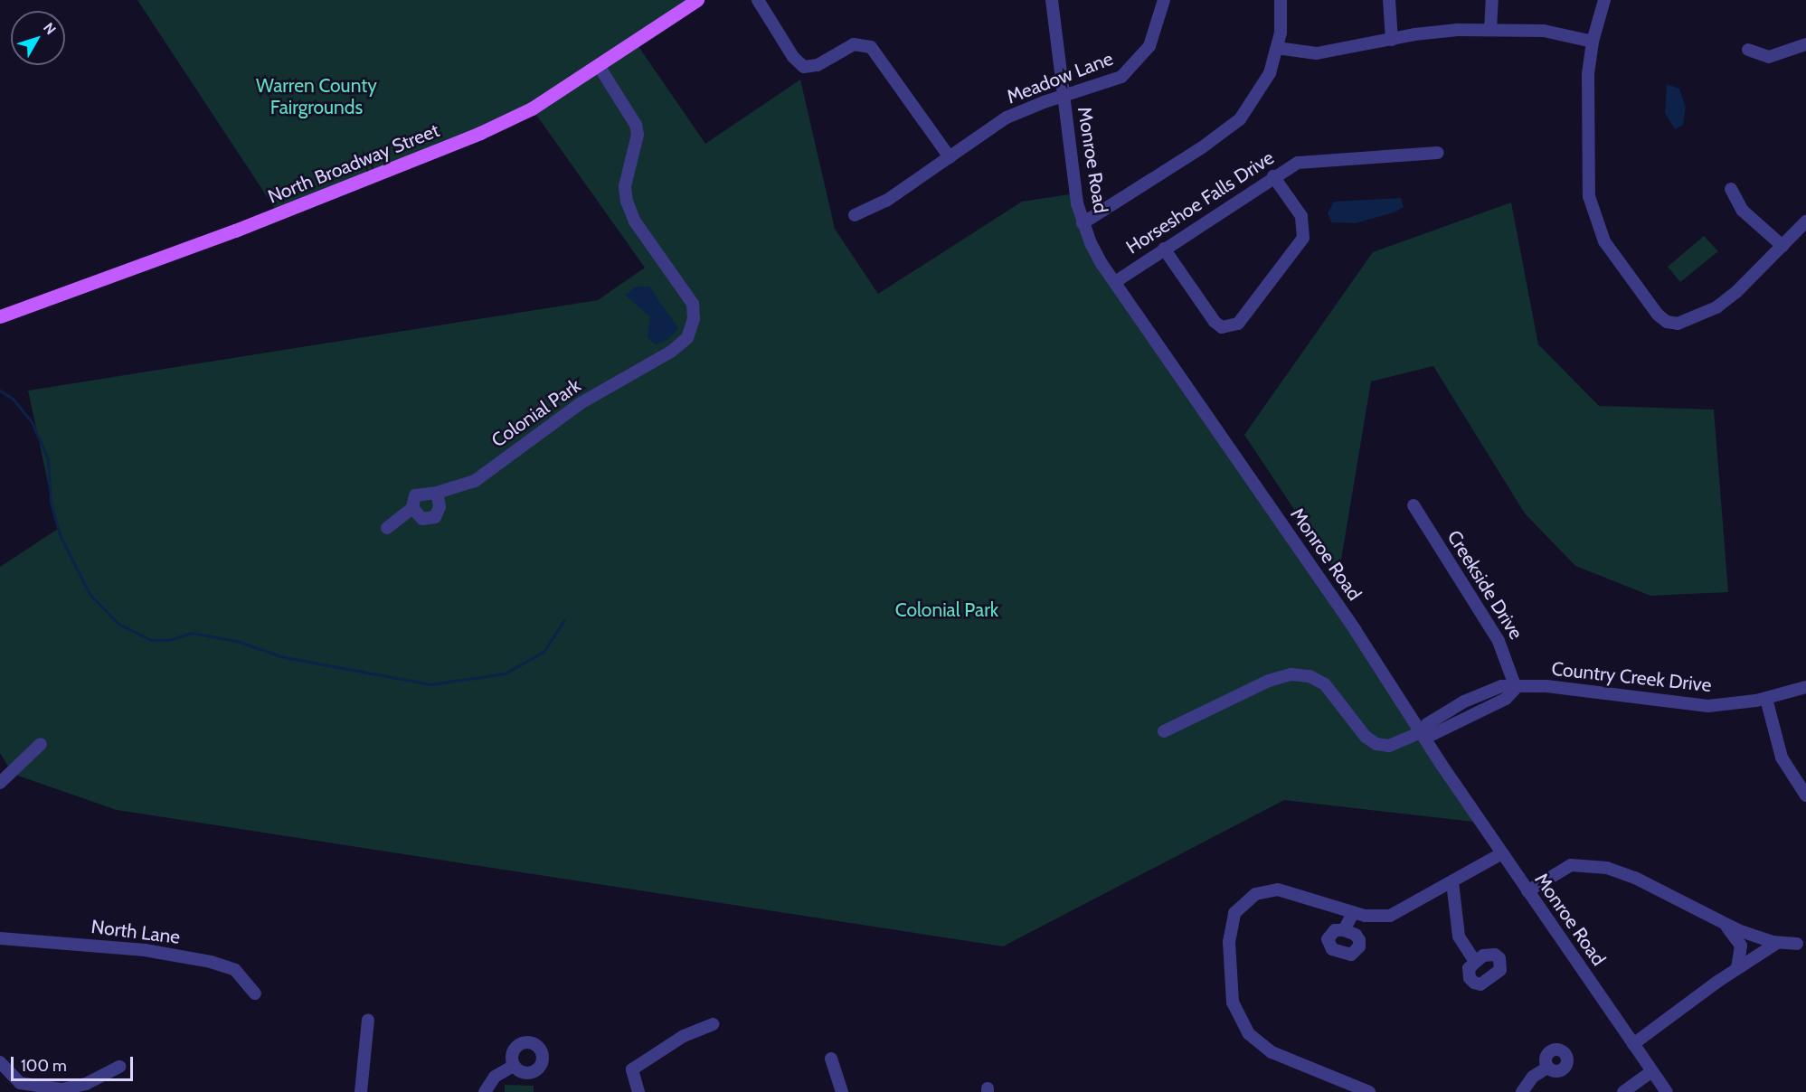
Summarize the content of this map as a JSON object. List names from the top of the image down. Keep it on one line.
{"streets":{"main road":["North Broadway Street"],"street":["Meadow Lane","Monroe Road","Horseshoe Falls Drive","Colonial Park","Creekside Drive","Country Creek Drive","North Lane"]},"crossings":[["Meadow Lane","Monroe Road"],["Monroe Road","Horseshoe Falls Drive"],["North Broadway Street","Colonial Park"],["Creekside Drive","Country Creek Drive"]],"parks":["Warren County Fairgrounds","Colonial Park"],"scale_bar":"100 m","north":"top right"}
